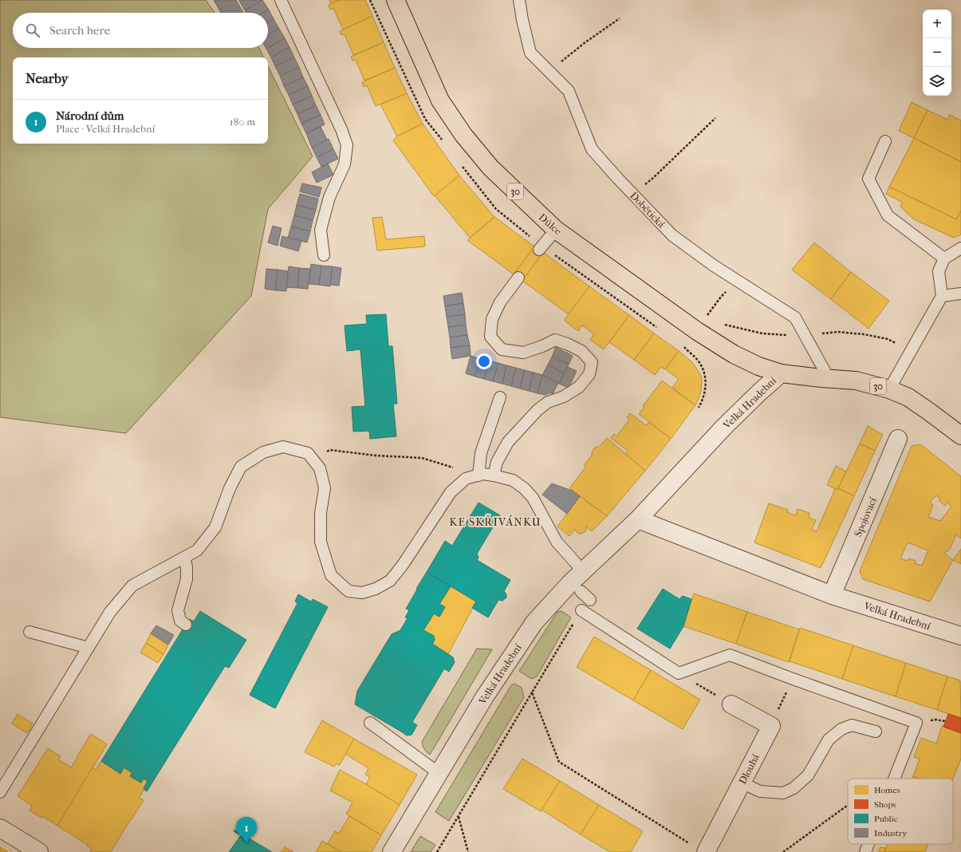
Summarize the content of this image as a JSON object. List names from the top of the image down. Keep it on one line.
{"streets":{"main road":["30","Důlce","Velká Hradební"],"street":["Spojovací","Dlouhá"],"lane":["Dobětická"]},"crossings":[["Dobětická","Velká Hradební"],["Důlce","Velká Hradební"],["Velká Hradební","Spojovací"]],"districts":["KE SKŘIVÁNKU"],"legend":["Homes","Shops","Public","Industry"],"page":{"map_buttons":["+","−"],"search":"Search here","heading":"Nearby","list":[{"mark":"1","name":"Národní dům","note":"Place · Velká Hradební","value":"180 m"}],"pins":"1"}}
